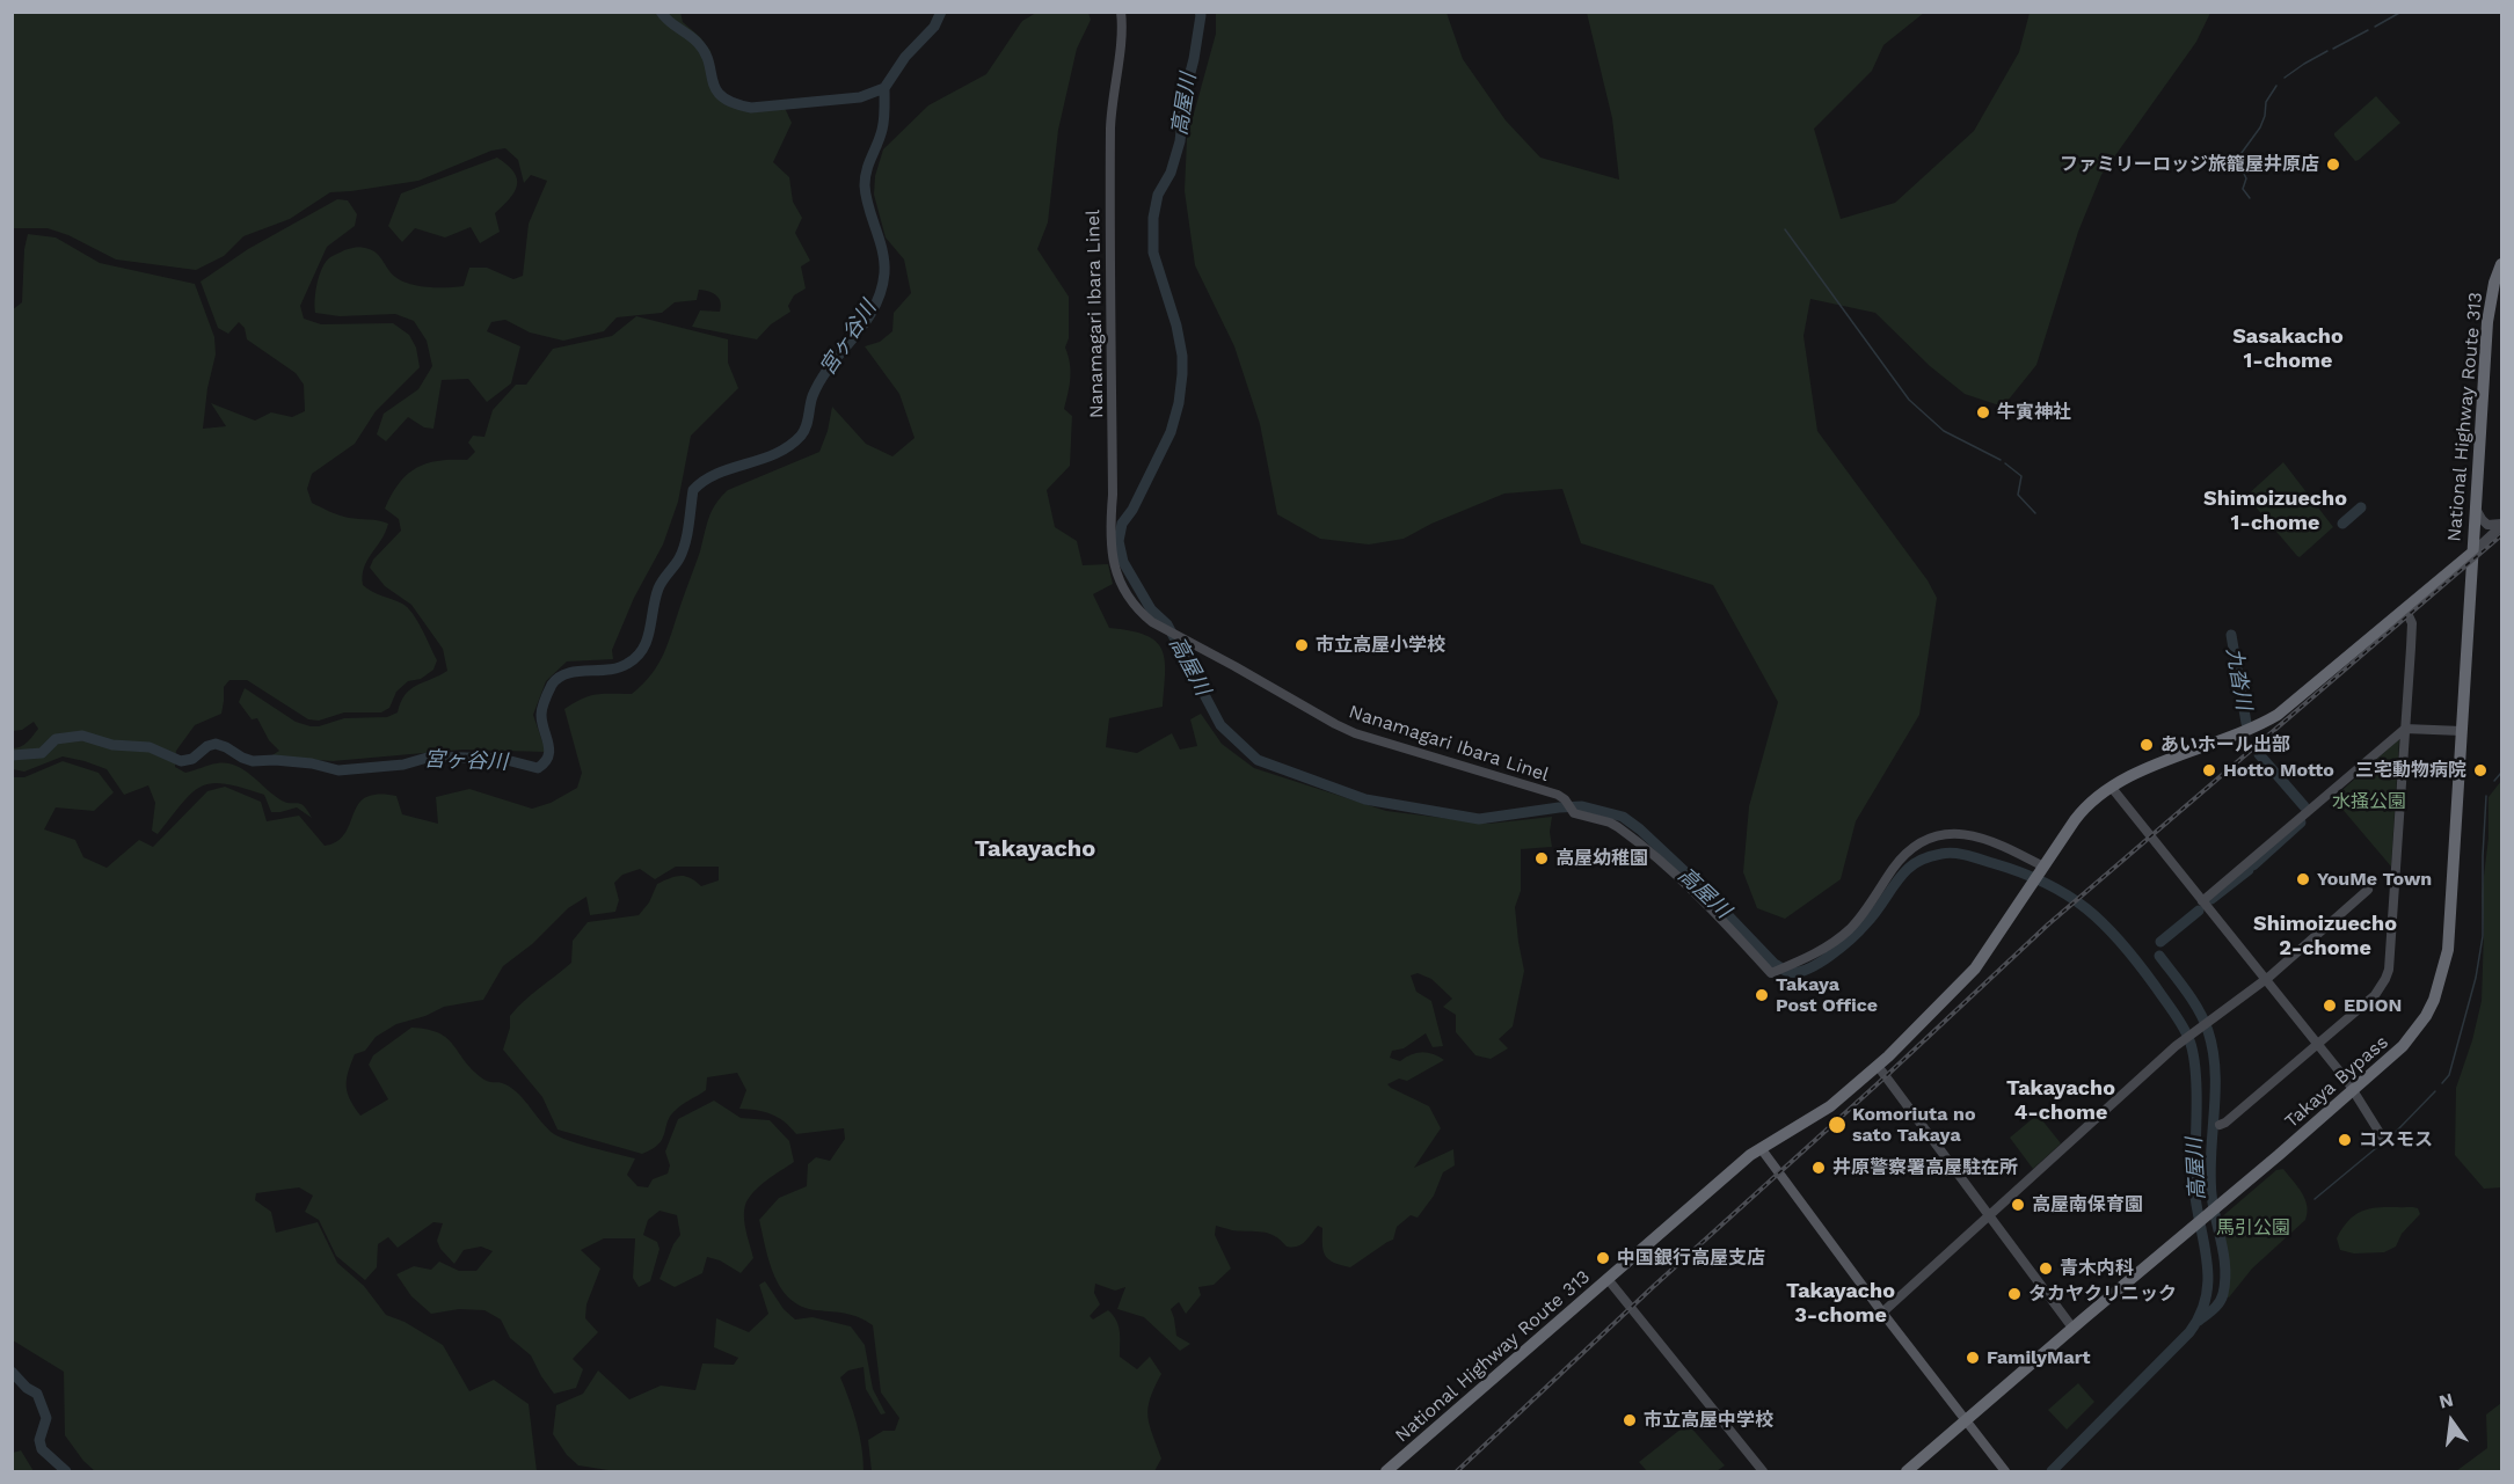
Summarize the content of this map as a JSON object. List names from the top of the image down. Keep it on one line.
{"streets":{"highway":["National Highway Route 313","Takaya Bypass"],"street":["Nanamagari Ibara Linel"]},"crossings":[["Nanamagari Ibara Linel","National Highway Route 313"],["National Highway Route 313","Takaya Bypass"]],"districts":["Sasakacho 1-chome","Shimoizuecho 1-chome","Takayacho","Shimoizuecho 2-chome","Takayacho 4-chome","Takayacho 3-chome"],"water":["高屋川","宮ヶ谷川","九沓川"],"parks":["水掻公園","馬引公園"],"places":["ファミリーロッジ旅籠屋井原店","牛寅神社","市立高屋小学校","あいホール出部","Hotto Motto","三宅動物病院","高屋幼稚園","YouMe Town","Takaya Post Office","EDION","Komoriuta no sato Takaya","コスモス","井原警察署高屋駐在所","高屋南保育園","中国銀行高屋支店","青木内科","タカヤクリニック","FamilyMart","市立高屋中学校"],"north":"top"}
